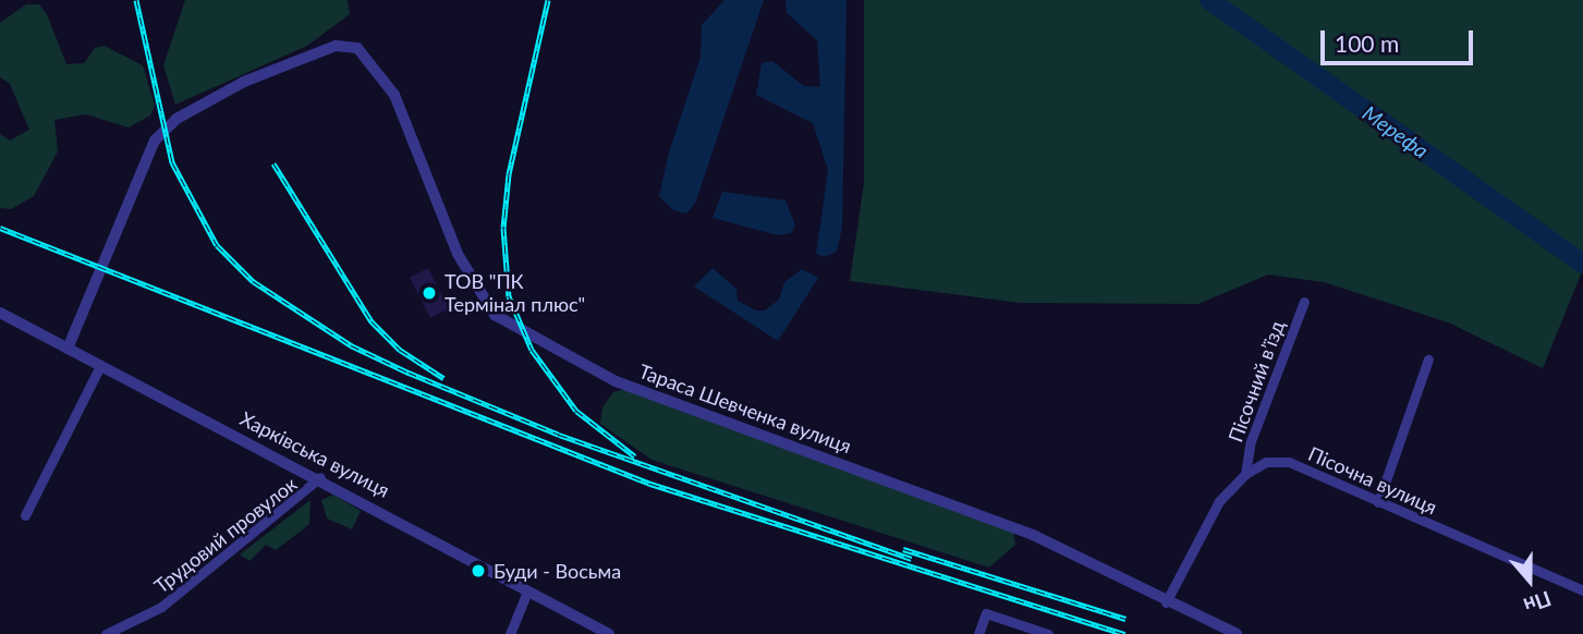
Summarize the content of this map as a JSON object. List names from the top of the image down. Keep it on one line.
{"streets":{"street":["Пісочний в’їзд","Тараса Шевченка вулиця","Харківська вулиця","Пісочна вулиця","Трудовий провулок"]},"crossings":[["Пісочний в’їзд","Пісочна вулиця"],["Тараса Шевченка вулиця","Харківська вулиця"],["Тараса Шевченка вулиця","Пісочна вулиця"],["Харківська вулиця","Трудовий провулок"]],"water":["Мерефа"],"places":["ТОВ \"ПК Термінал плюс\"","Буди - Восьма"],"scale_bar":"100 m","north":"bottom"}
